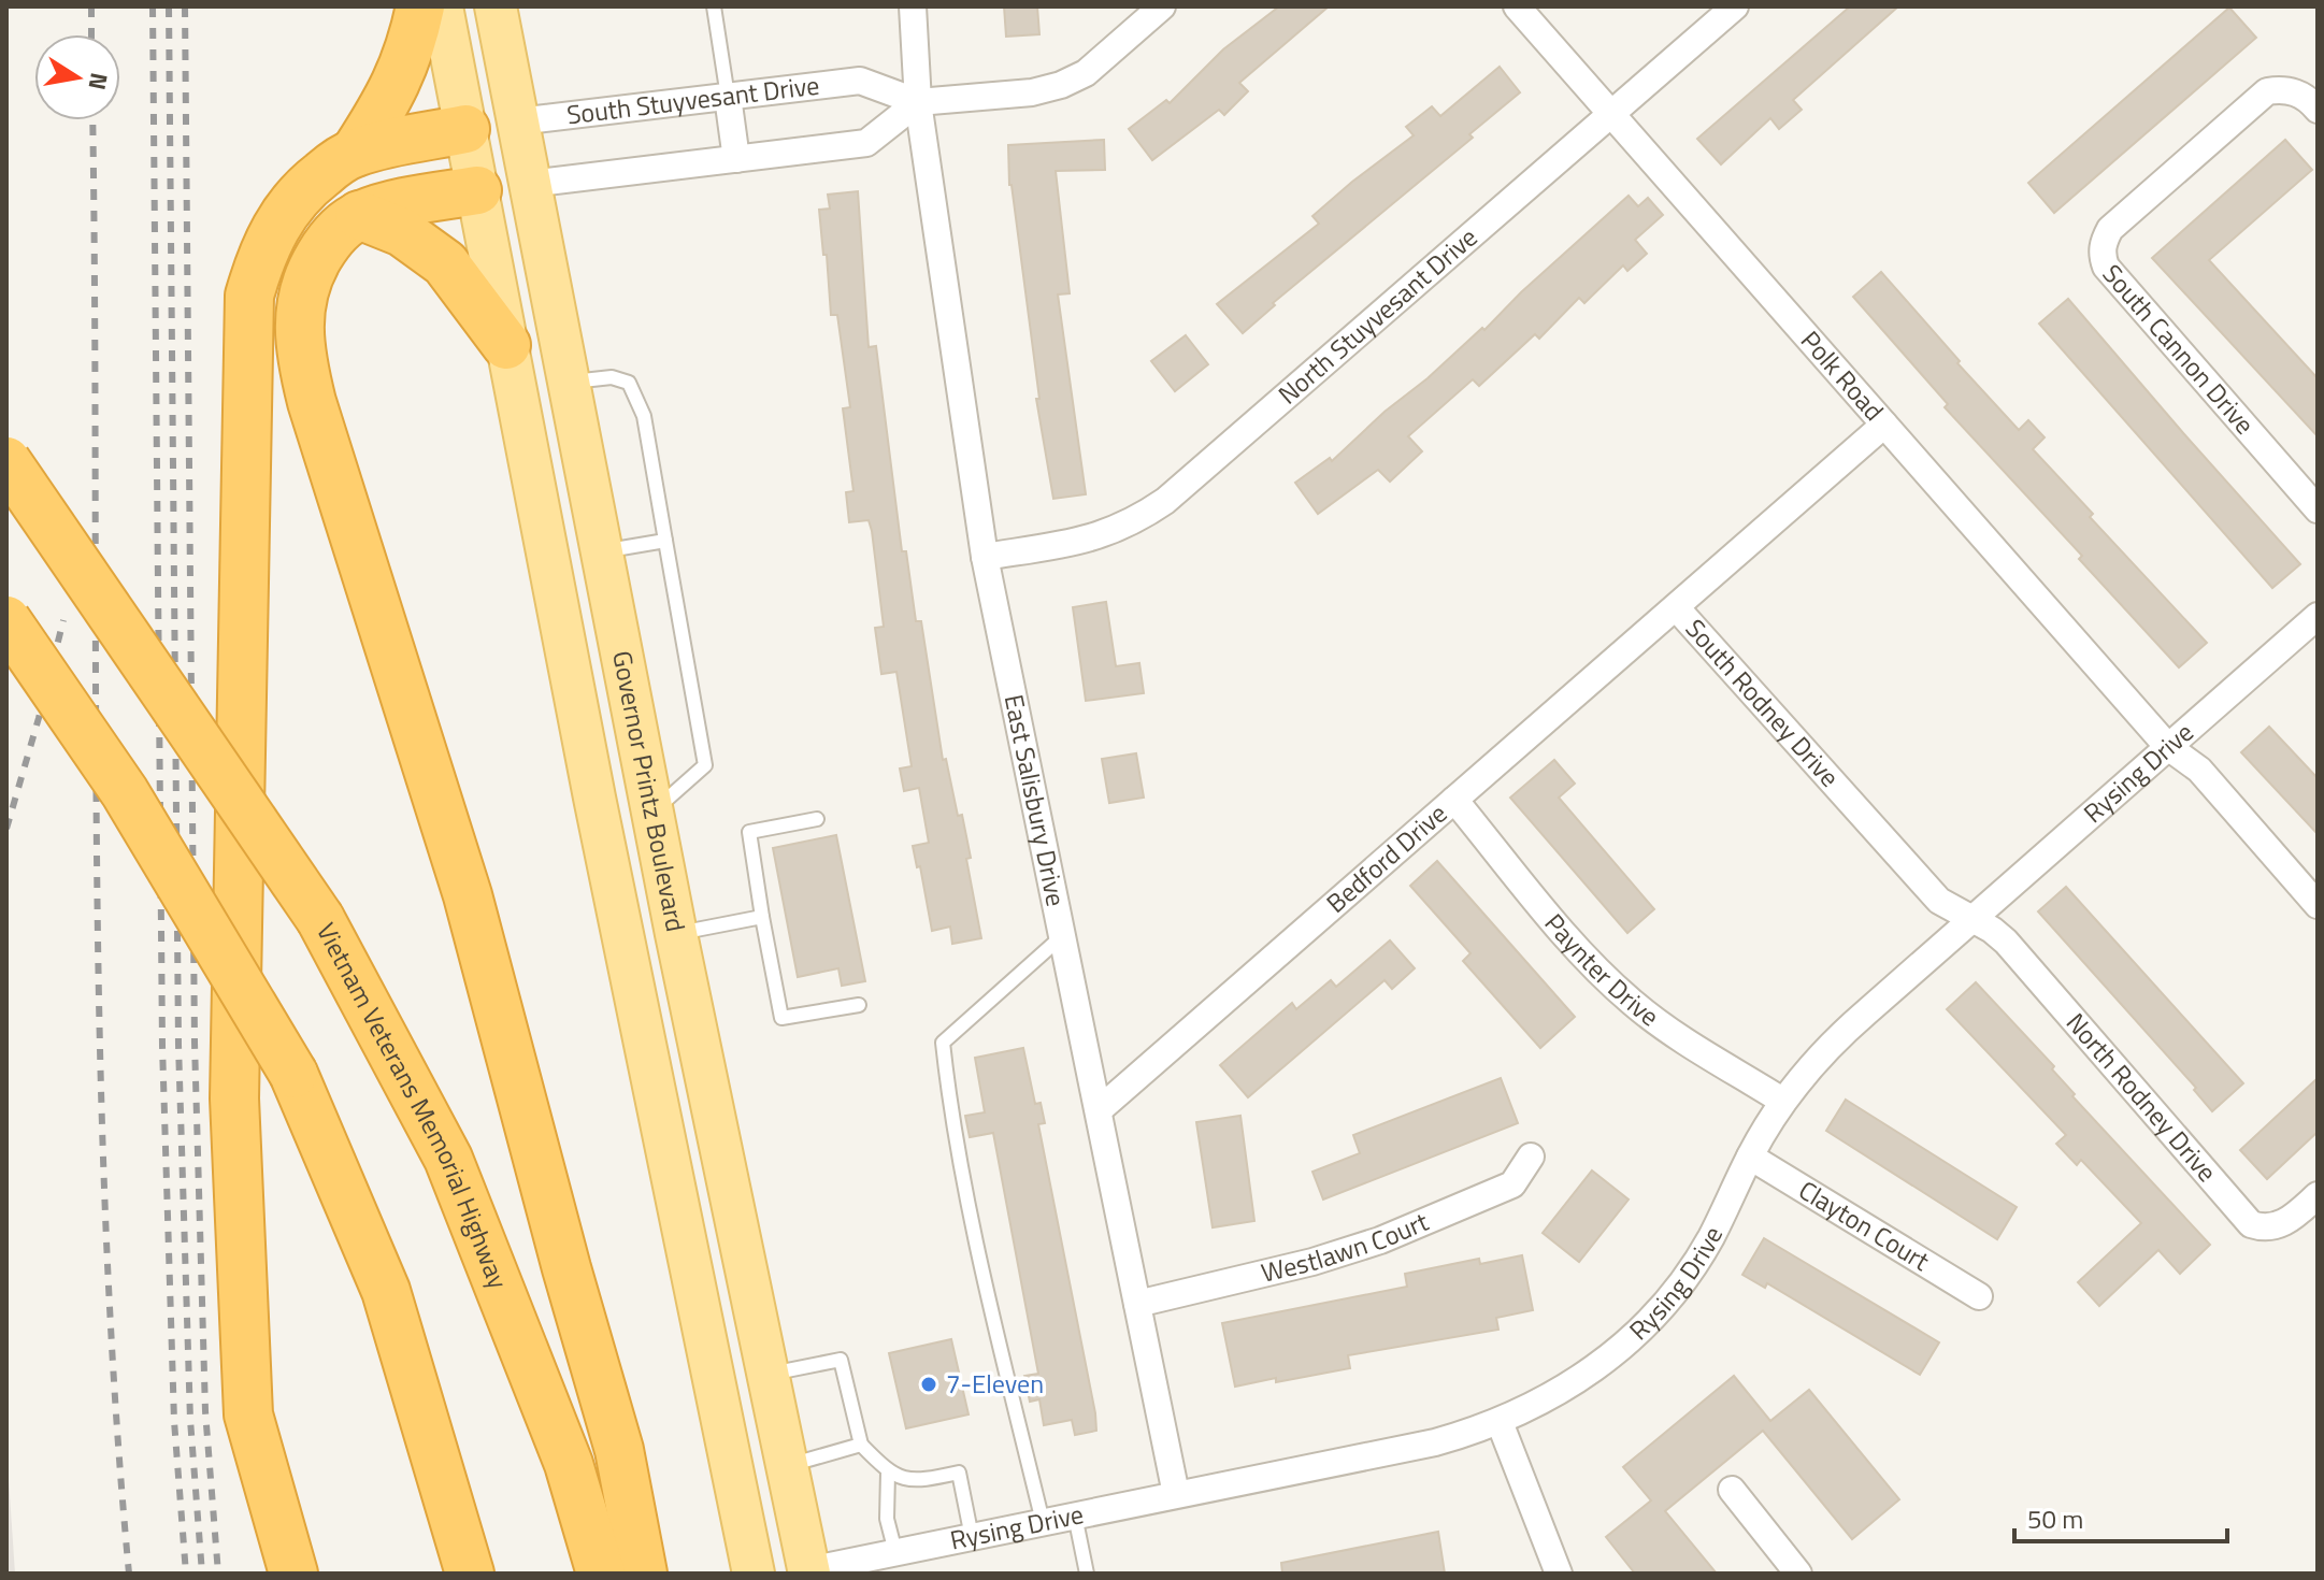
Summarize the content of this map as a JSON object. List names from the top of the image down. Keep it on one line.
{"streets":{"highway":["Vietnam Veterans Memorial Highway"],"main road":["South Stuyvesant Drive","Governor Printz Boulevard"],"street":["North Stuyvesant Drive","South Cannon Drive","Polk Road","South Rodney Drive","Rysing Drive","East Salisbury Drive","Bedford Drive","Paynter Drive","North Rodney Drive","Clayton Court","Westlawn Court"]},"crossings":[["South Stuyvesant Drive","Governor Printz Boulevard"],["South Stuyvesant Drive","East Salisbury Drive"],["North Stuyvesant Drive","Polk Road"],["North Stuyvesant Drive","East Salisbury Drive"],["Polk Road","South Rodney Drive"],["Polk Road","Rysing Drive"],["South Rodney Drive","Rysing Drive"],["South Rodney Drive","Bedford Drive"],["South Rodney Drive","North Rodney Drive"],["Rysing Drive","Governor Printz Boulevard"],["Rysing Drive","East Salisbury Drive"],["Rysing Drive","Paynter Drive"],["Rysing Drive","North Rodney Drive"],["Rysing Drive","Clayton Court"],["East Salisbury Drive","Bedford Drive"],["East Salisbury Drive","Westlawn Court"],["Bedford Drive","Paynter Drive"]],"places":["7-Eleven"],"scale_bar":"50 m","north":"right"}
